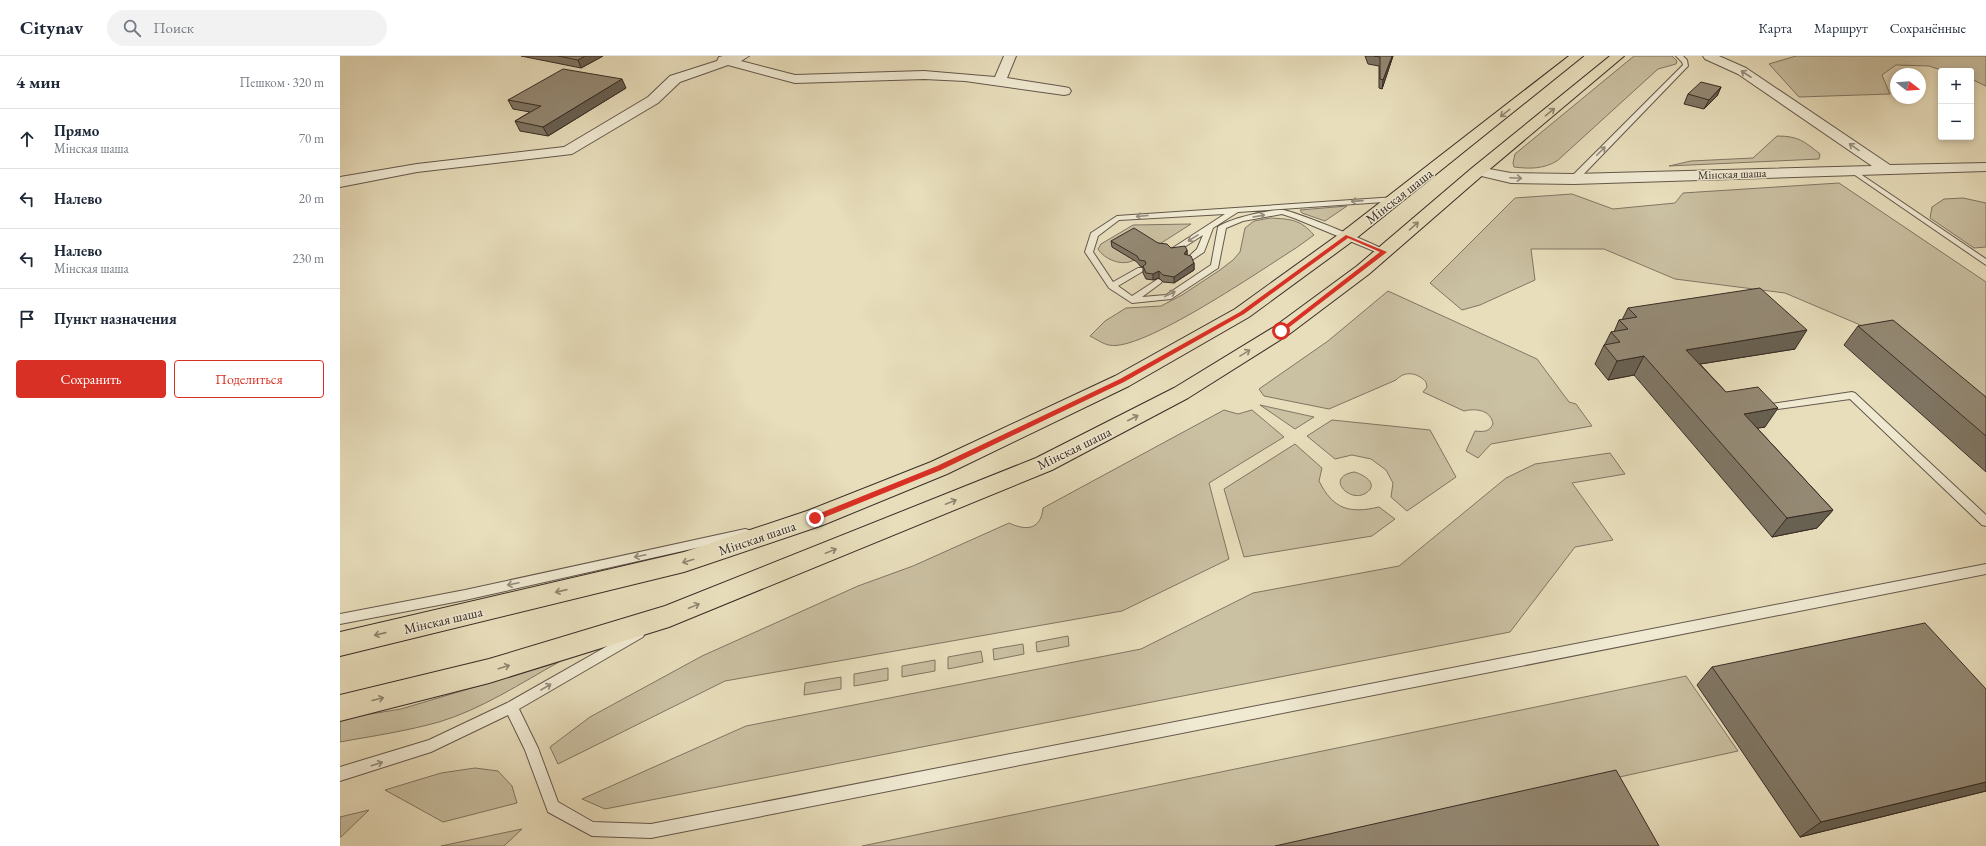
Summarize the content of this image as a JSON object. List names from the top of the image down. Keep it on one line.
{"streets":{"main road":["Мінская шаша"]},"north":"right","page":{"header":"Citynav","search":"Поиск","nav":["Карта","Маршрут","Сохранённые"],"heading":["4 мин","Пешком · 320 m"],"map_buttons":["+","−"],"list":[["Прямо","Мінская шаша","70 m"],["Налево","20 m"],["Налево","Мінская шаша","230 m"],"Пункт назначения"],"buttons":["Сохранить","Поделиться"]}}
